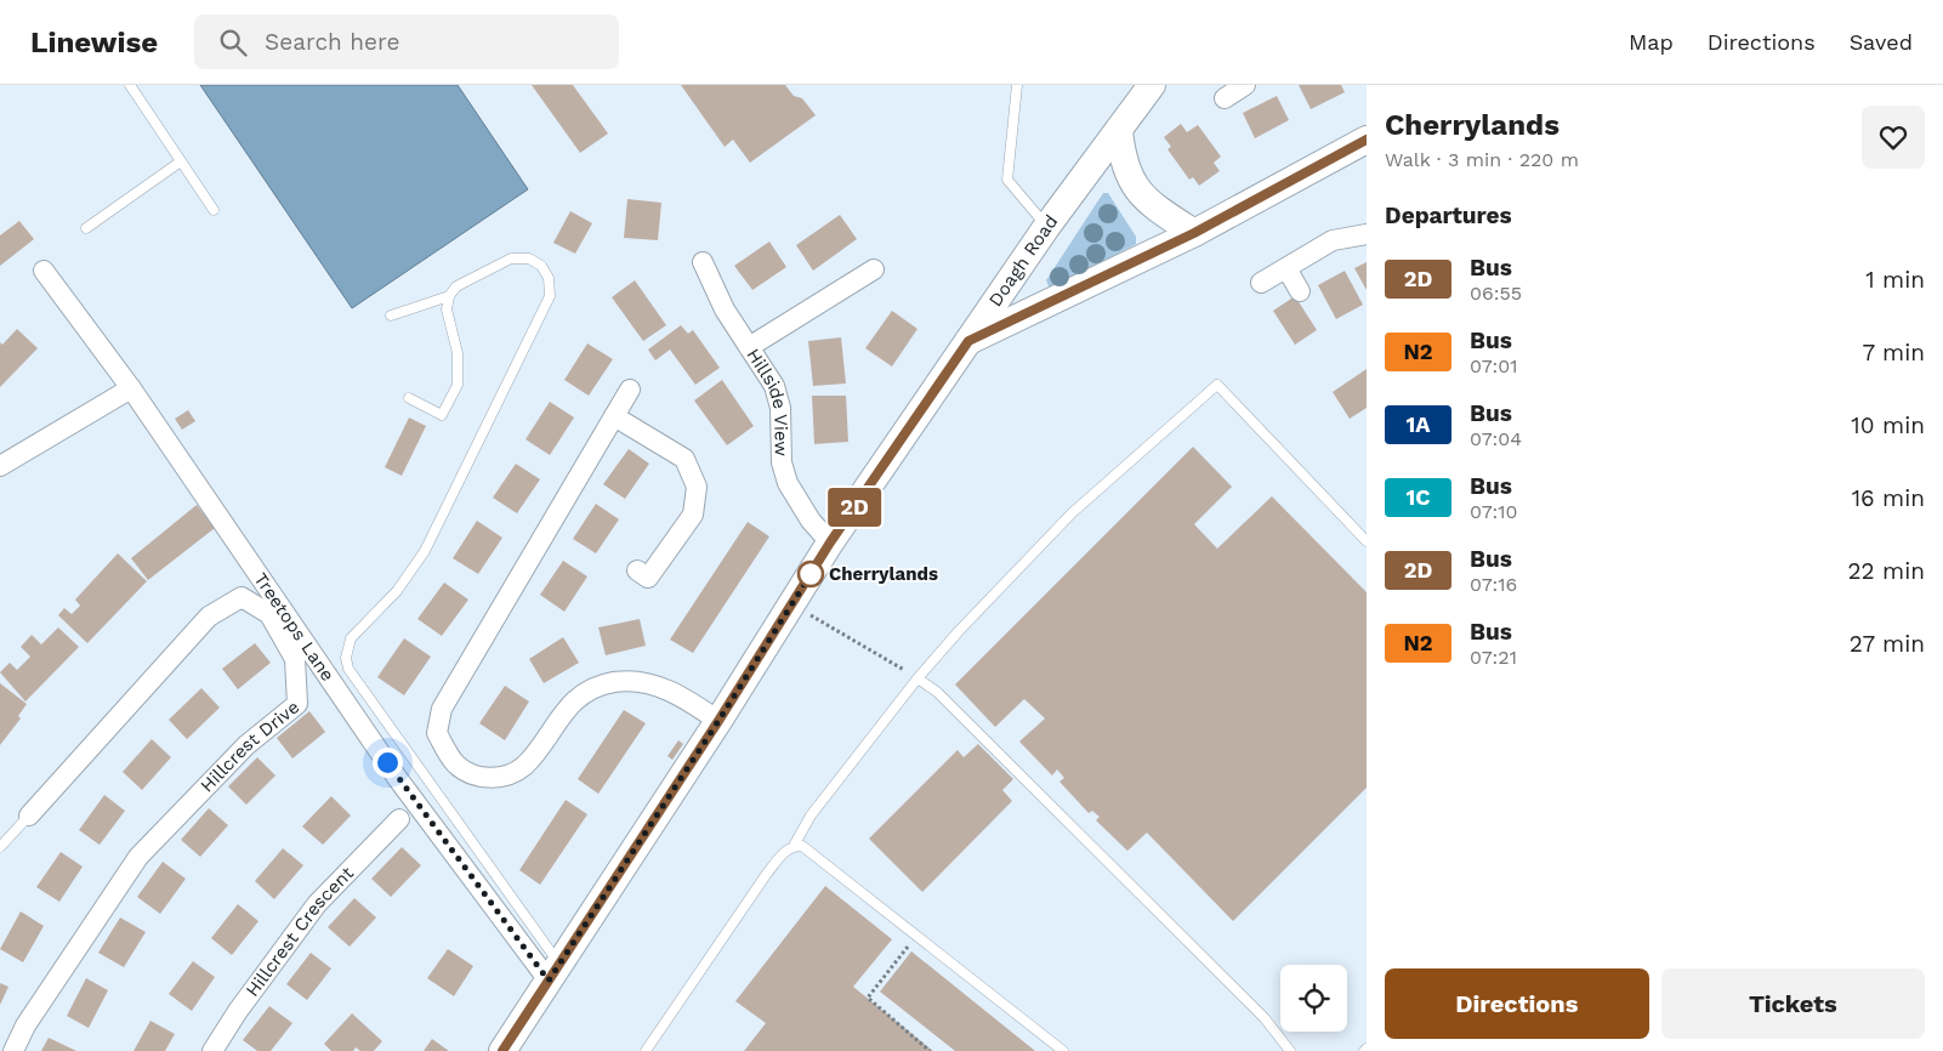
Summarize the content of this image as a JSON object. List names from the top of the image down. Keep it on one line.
{"streets":{"main road":["Doagh Road"],"street":["Hillside View","Treetops Lane","Hillcrest Drive","Hillcrest Crescent"]},"crossings":[["Doagh Road","Hillside View"],["Doagh Road","Treetops Lane"]],"places":["Cherrylands"],"lines":["bus line 2D"],"page":{"header":"Linewise","search":"Search here","nav":["Map","Directions","Saved"],"on_map":"2D","heading":[["Cherrylands","Walk · 3 min · 220 m"],"Departures"],"list":[{"mark":"2D","name":"Bus","note":"06:55","value":"1 min"},{"mark":"N2","name":"Bus","note":"07:01","value":"7 min"},{"mark":"1A","name":"Bus","note":"07:04","value":"10 min"},{"mark":"1C","name":"Bus","note":"07:10","value":"16 min"},{"mark":"2D","name":"Bus","note":"07:16","value":"22 min"},{"mark":"N2","name":"Bus","note":"07:21","value":"27 min"}],"buttons":["Directions","Tickets"]}}
